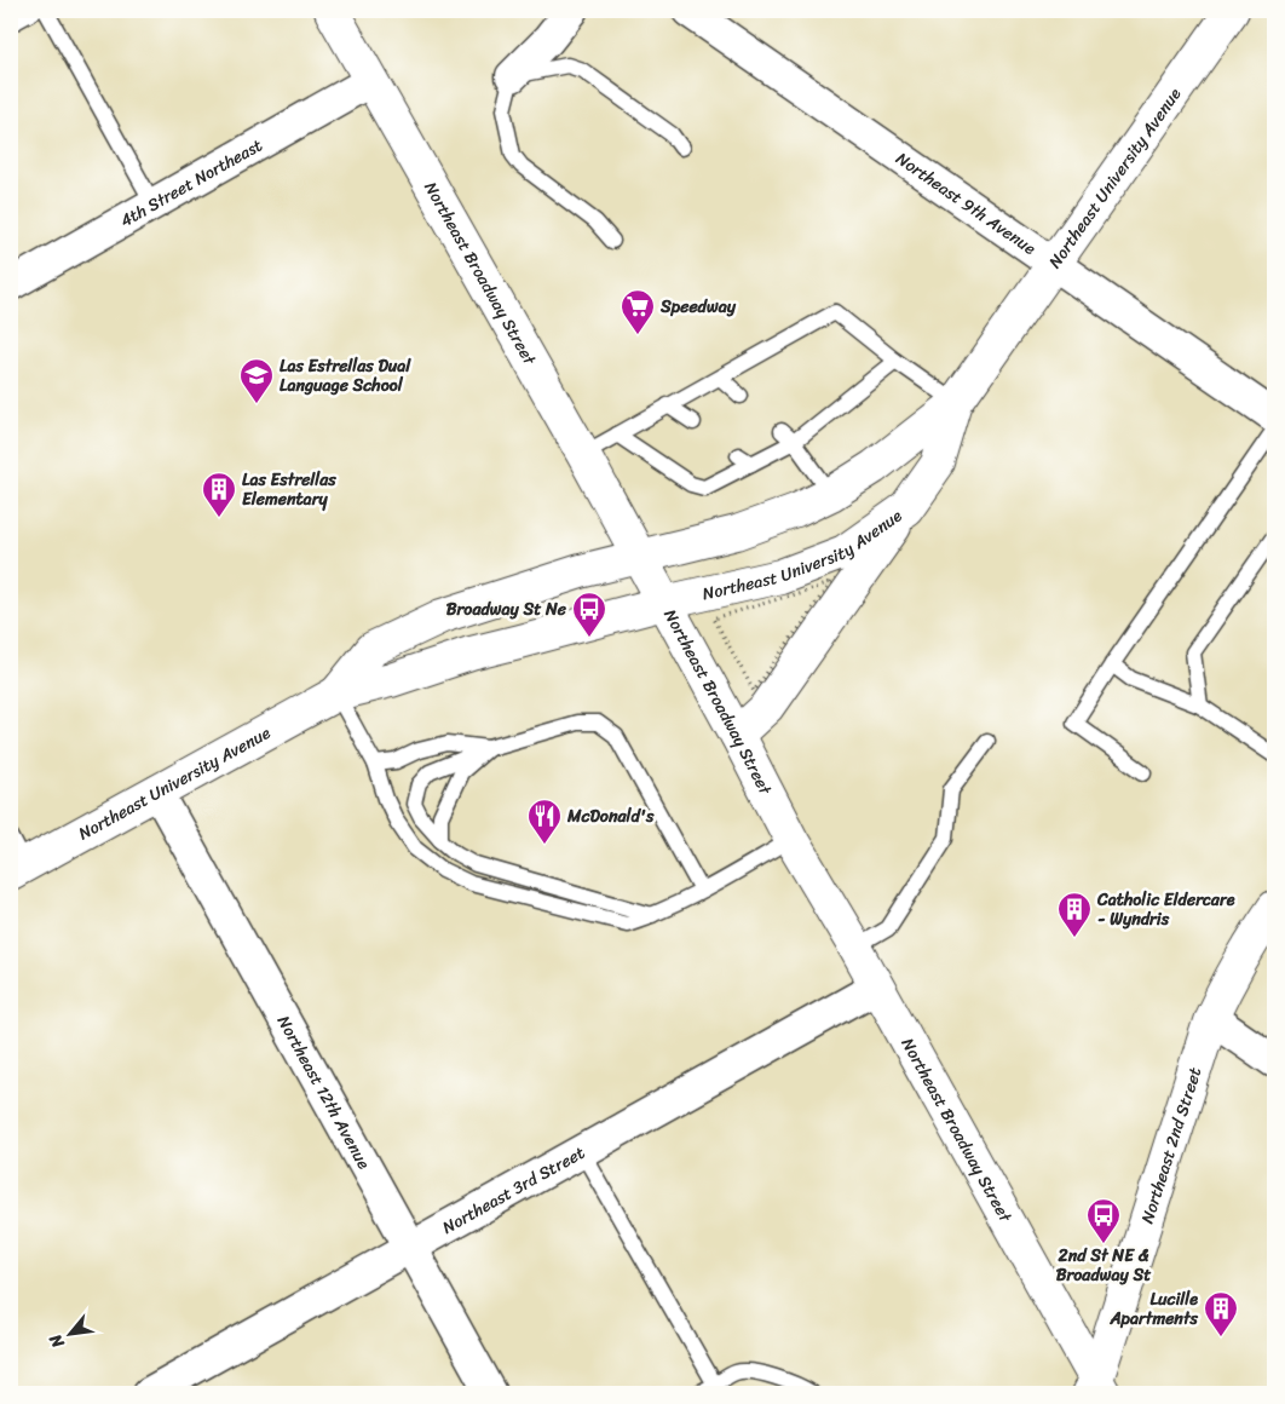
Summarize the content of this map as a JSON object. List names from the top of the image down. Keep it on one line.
{"streets":{"main road":["Northeast University Avenue","Northeast Broadway Street","Northeast 2nd Street"],"street":["4th Street Northeast","Northeast 9th Avenue","Northeast 12th Avenue","Northeast 3rd Street"]},"crossings":[["Northeast University Avenue","Northeast 9th Avenue"],["Northeast University Avenue","Northeast Broadway Street"],["Northeast University Avenue","Northeast 12th Avenue"],["4th Street Northeast","Northeast Broadway Street"],["Northeast Broadway Street","Northeast 2nd Street"],["Northeast Broadway Street","Northeast 3rd Street"],["Northeast 12th Avenue","Northeast 3rd Street"]],"places":{"supermarket":["Speedway"],"school or university":["Las Estrellas Dual Language School"],"building":["Las Estrellas Elementary","Catholic Eldercare - Wyndris","Lucille Apartments"],"bus stop":["Broadway St Ne","2nd St NE & Broadway St"],"restaurant":["McDonald's"]},"north":"bottom left"}
